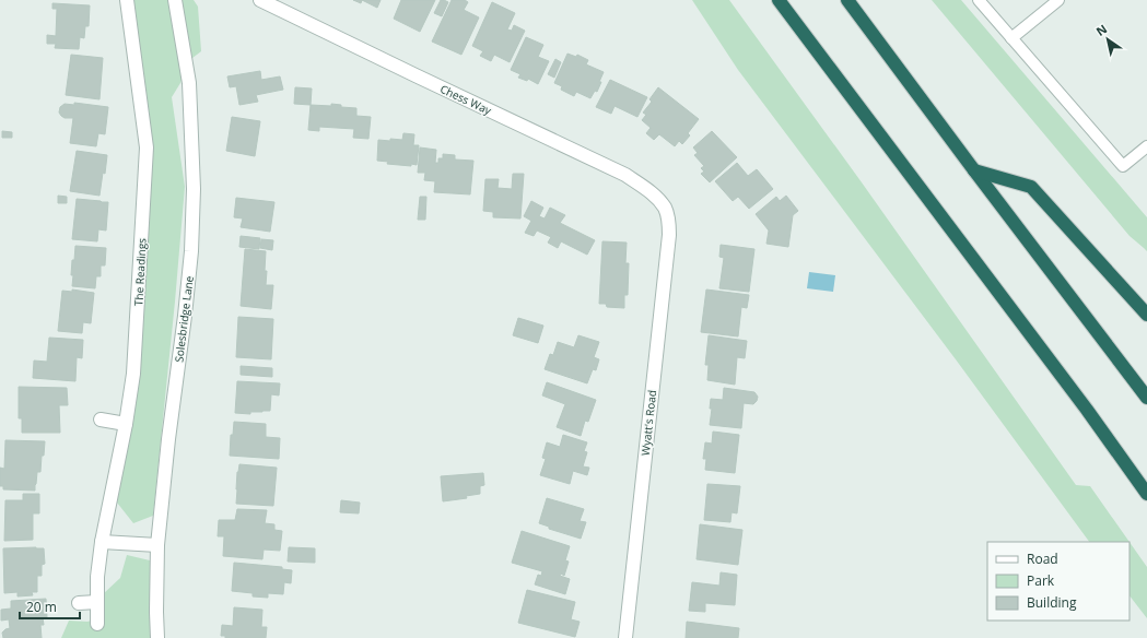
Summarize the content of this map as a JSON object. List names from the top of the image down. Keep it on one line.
{"streets":{"street":["Chess Way","The Readings","Solesbridge Lane","Wyatt's Road"]},"crossings":[["Chess Way","Wyatt's Road"]],"legend":["Road","Park","Building"],"scale_bar":"20 m","north":"top left"}
